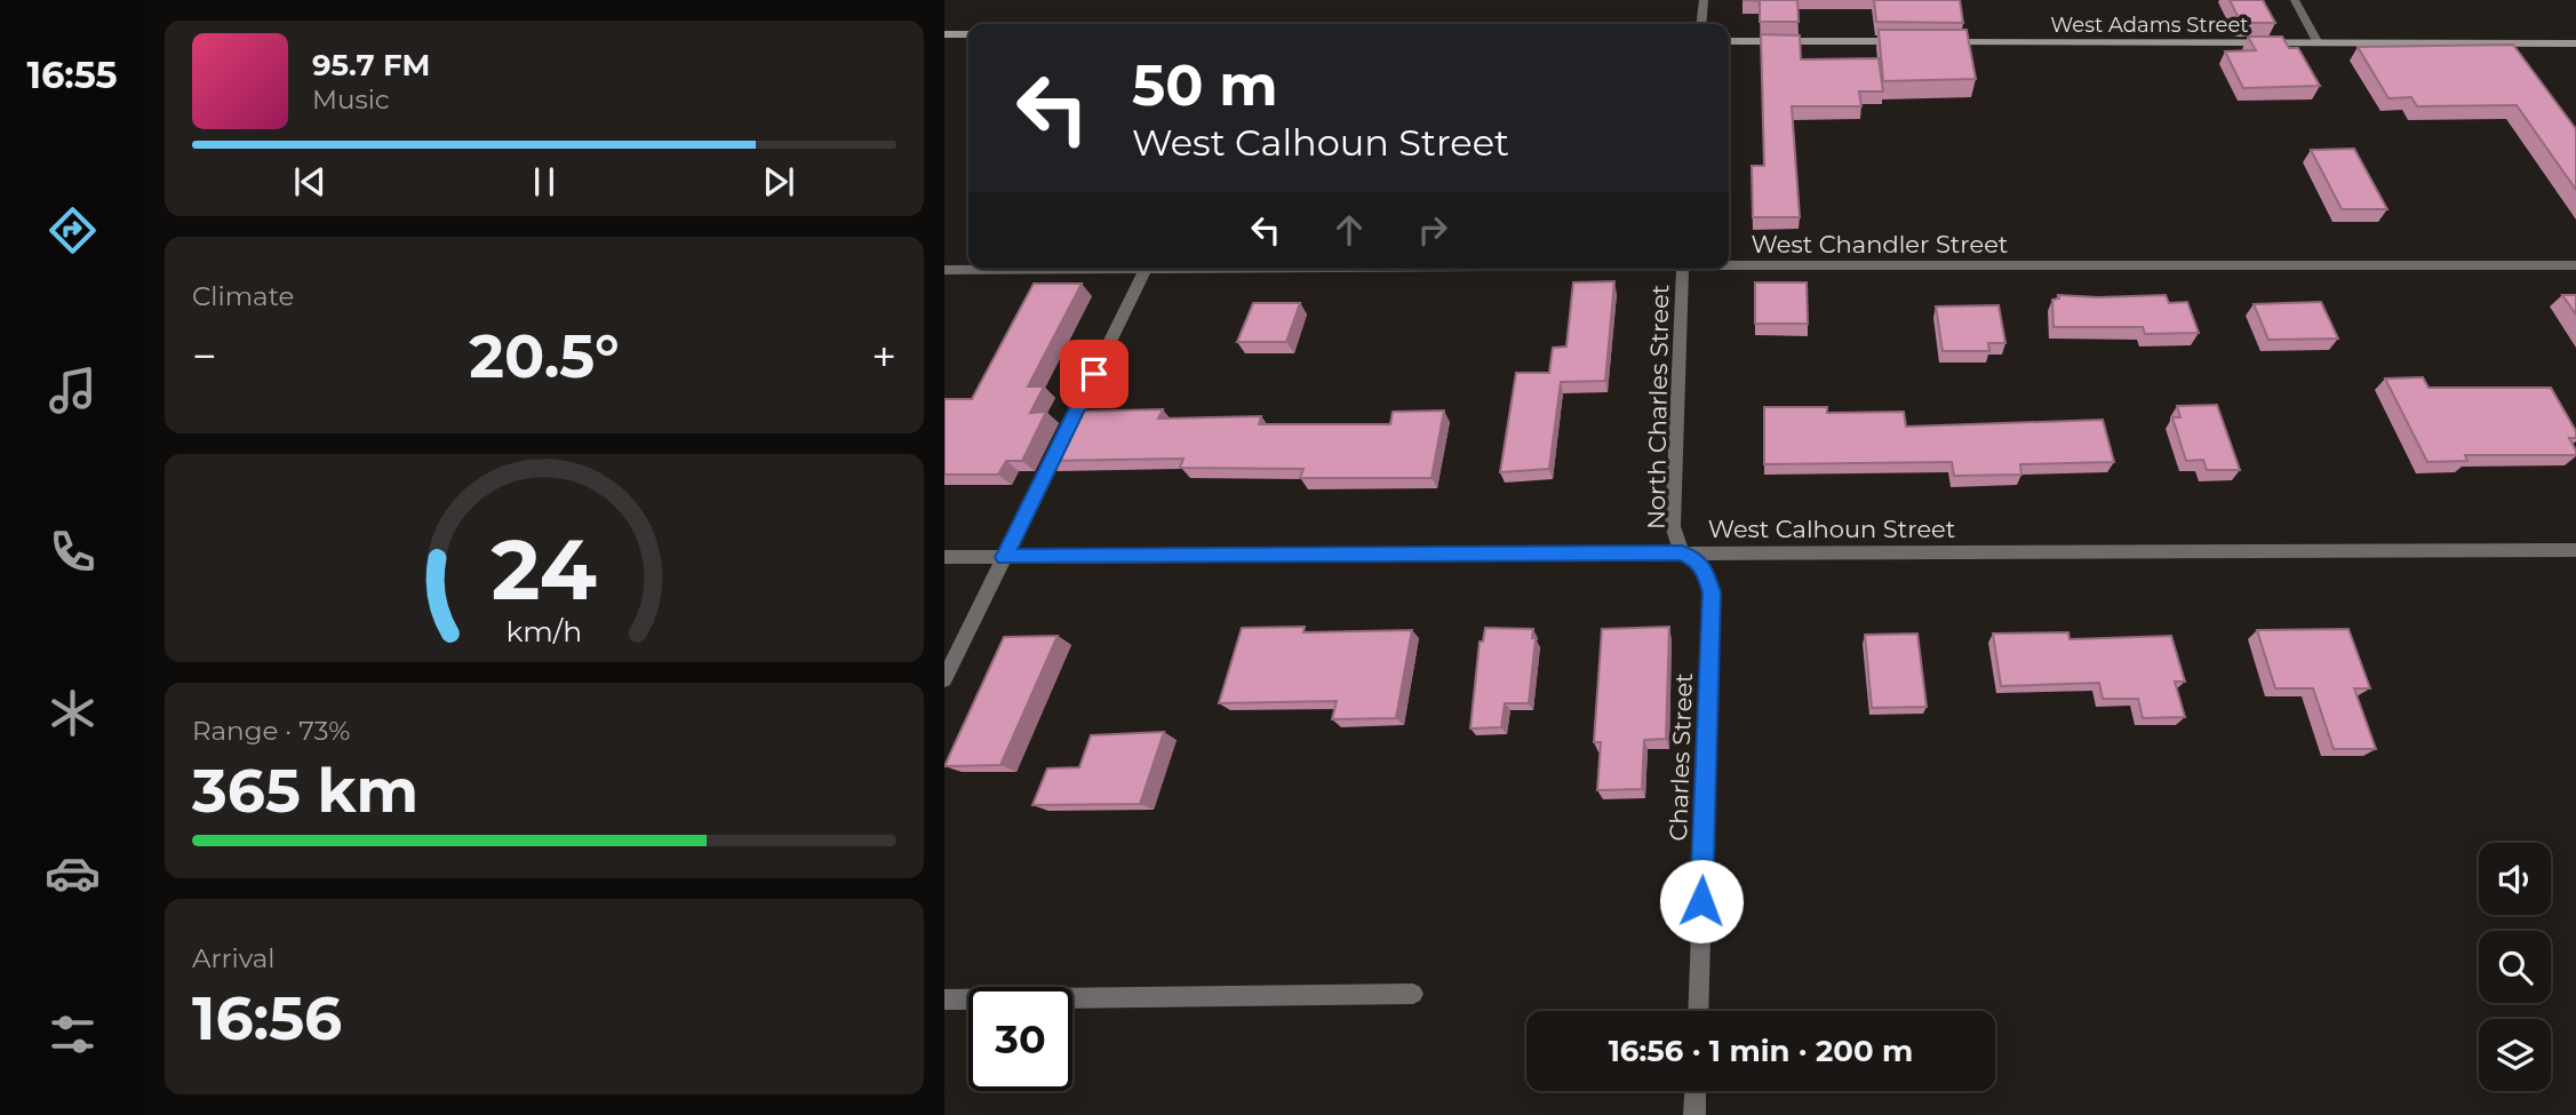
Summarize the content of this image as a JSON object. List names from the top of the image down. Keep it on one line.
{"streets":{"street":["West Adams Street","West Chandler Street","North Charles Street","West Calhoun Street","Charles Street"]},"crossings":[["North Charles Street","West Calhoun Street"],["North Charles Street","Charles Street"],["West Calhoun Street","Charles Street"]],"page":{"tabs":"16:55","turn":["50 m","West Calhoun Street"],"song":["95.7 FM","Music"],"tile":["Climate",["Range · 73%","365 km"],["Arrival","16:56"]],"heat":["−","20.5°","+"],"limit":"30","trip":"16:56 · 1 min · 200 m","gauge":["24","km/h"]}}
